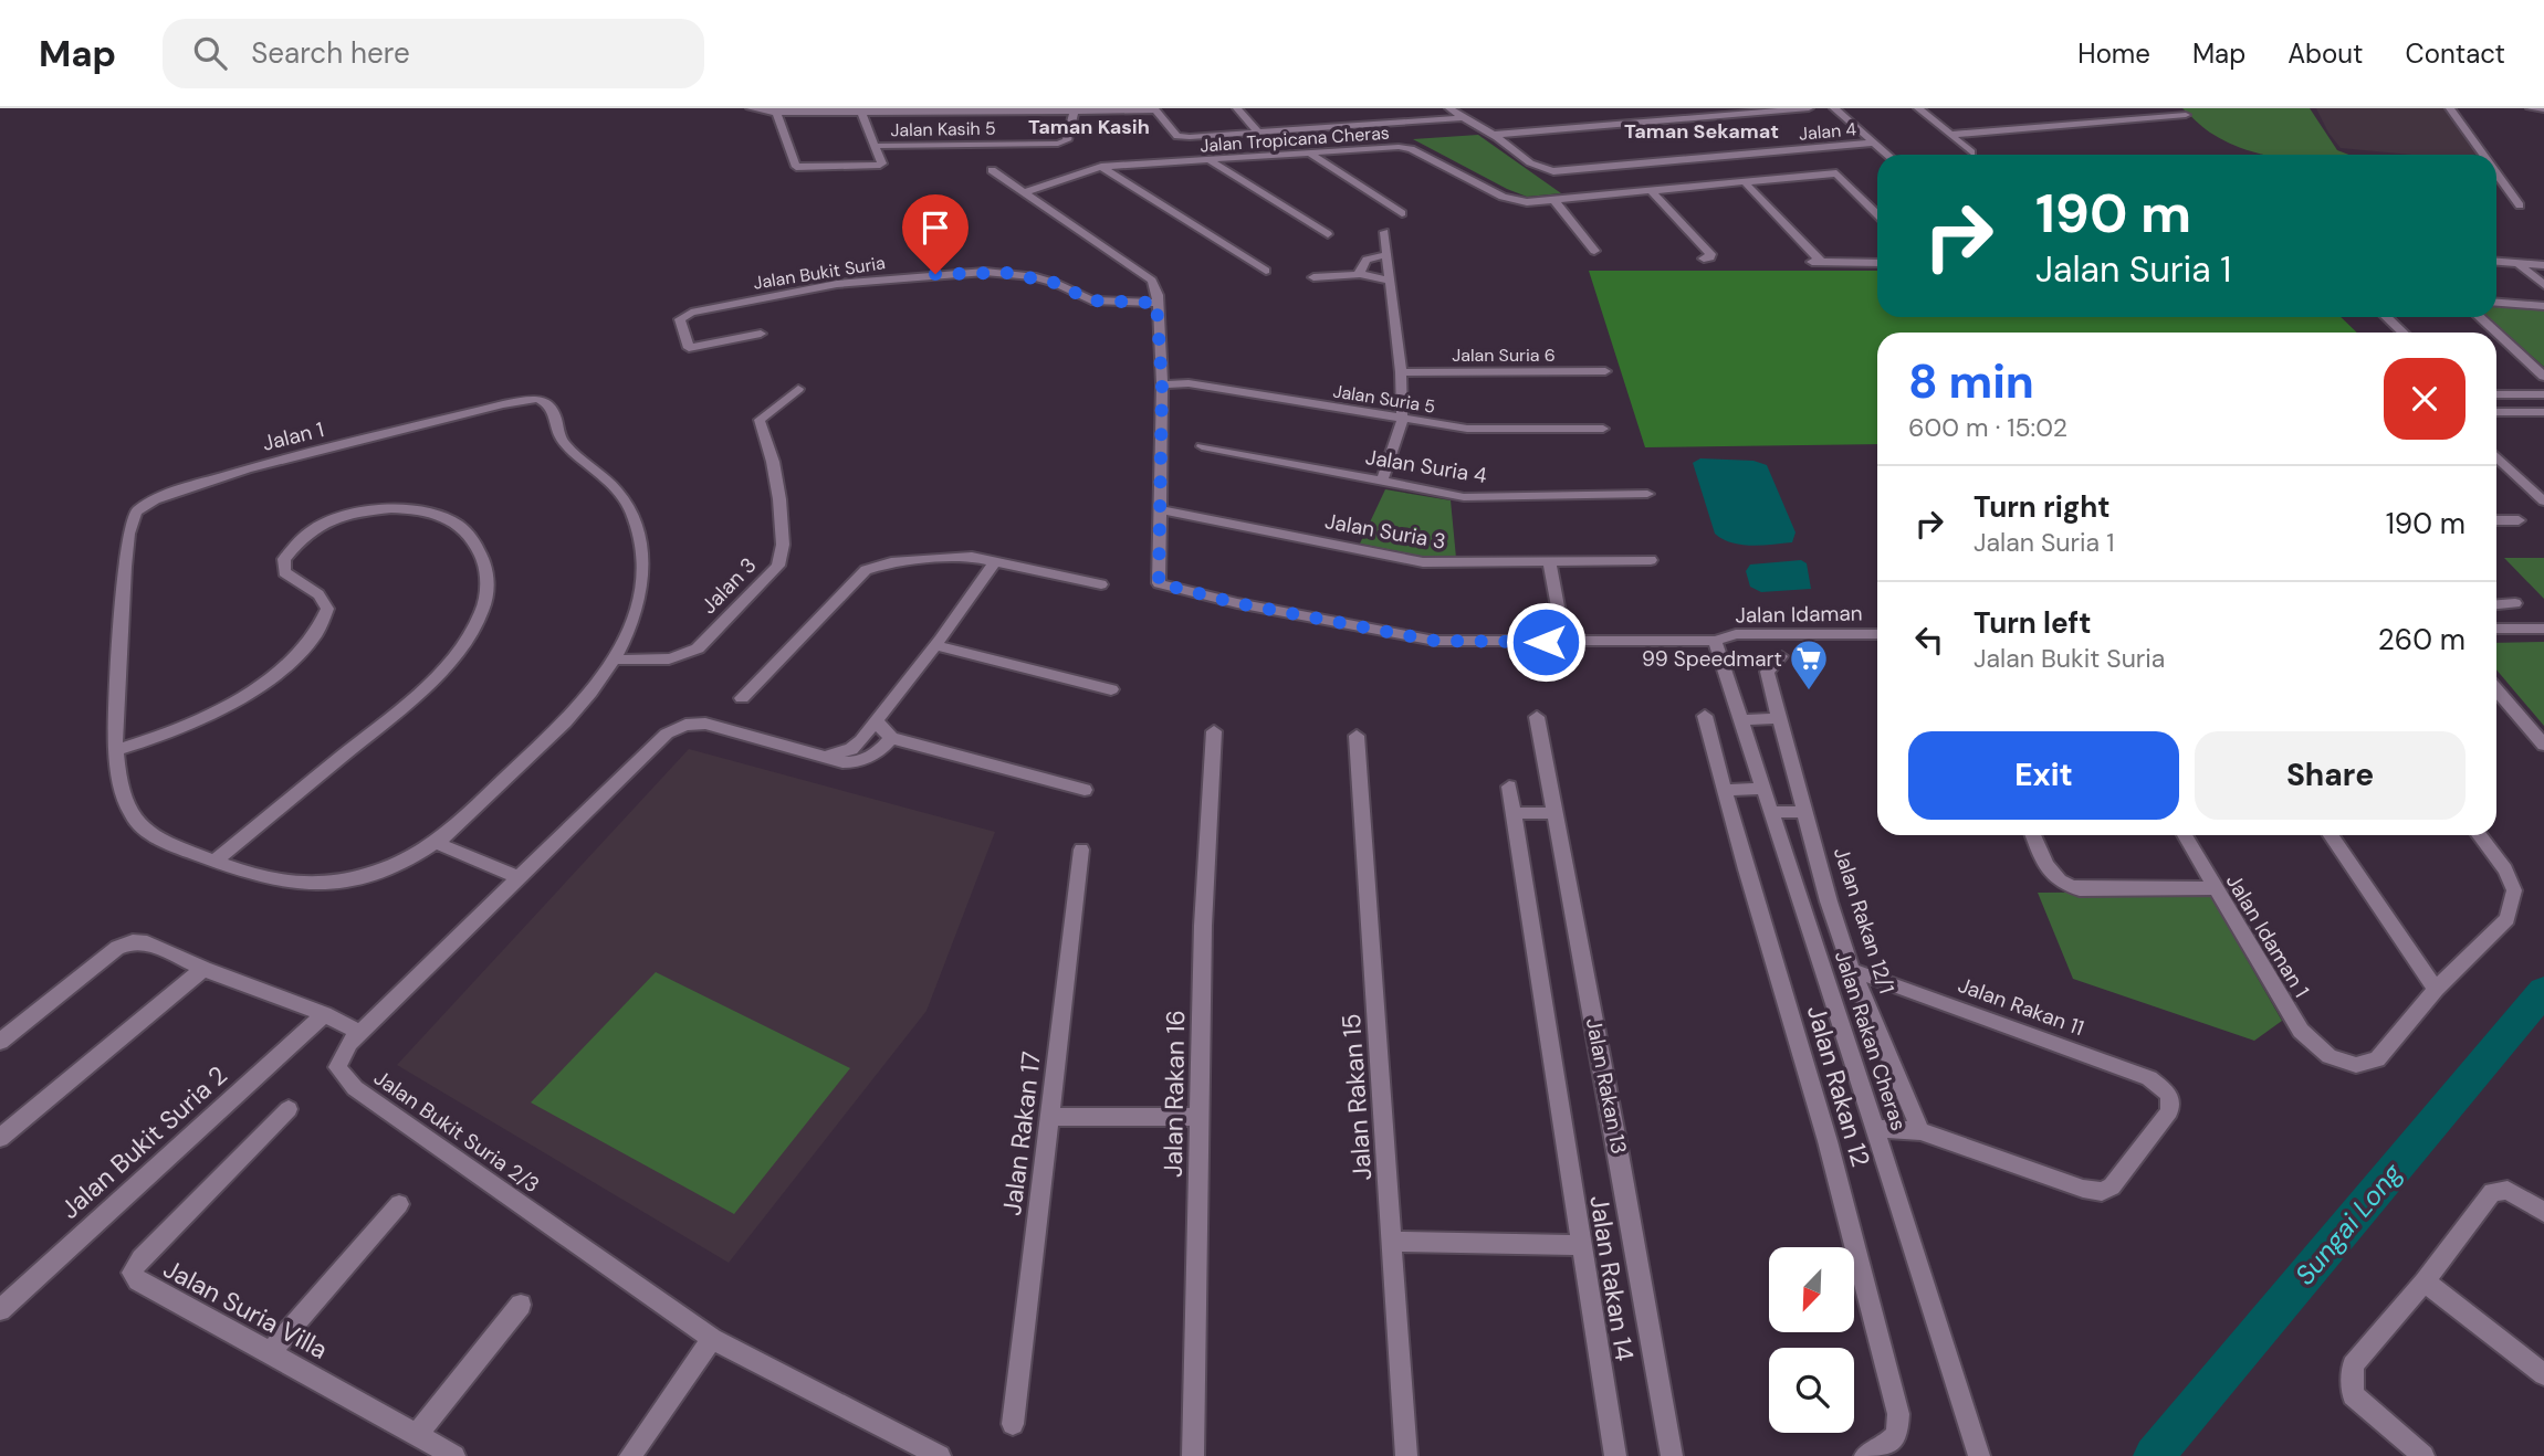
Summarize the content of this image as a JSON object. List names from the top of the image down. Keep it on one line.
{"streets":{"street":["Jalan Kasih 5","Jalan 4","Jalan Tropicana Cheras","Jalan Bukit Suria","Jalan Suria 6","Jalan Suria 5","Jalan 1","Jalan Suria 4","Jalan Suria 3","Jalan 3","Jalan Idaman","Jalan Rakan 12/1","Jalan Idaman 1","Jalan Rakan 11","Jalan Rakan Cheras","Jalan Rakan 13","Jalan Rakan 12","Jalan Rakan 16","Jalan Rakan 15","Jalan Bukit Suria 2/3","Jalan Rakan 17","Jalan Bukit Suria 2","Jalan Rakan 14","Jalan Suria Villa"]},"crossings":[["Jalan 1","Jalan 3"],["Jalan Suria 3","Jalan Idaman"],["Jalan Idaman","Jalan Rakan Cheras"],["Jalan Rakan 12/1","Jalan Rakan 11"]],"districts":["Taman Kasih","Taman Sekamat"],"water":["Sungai Long"],"places":{"supermarket":["99 Speedmart"]},"north":"bottom left","page":{"header":"Map","search":"Search here","nav":["Home","Map","About","Contact"],"turn":["190 m","Jalan Suria 1"],"heading":["8 min","600 m · 15:02"],"list":[{"name":"Turn right","note":"Jalan Suria 1","value":"190 m"},{"name":"Turn left","note":"Jalan Bukit Suria","value":"260 m"}],"buttons":["Exit","Share"]}}
